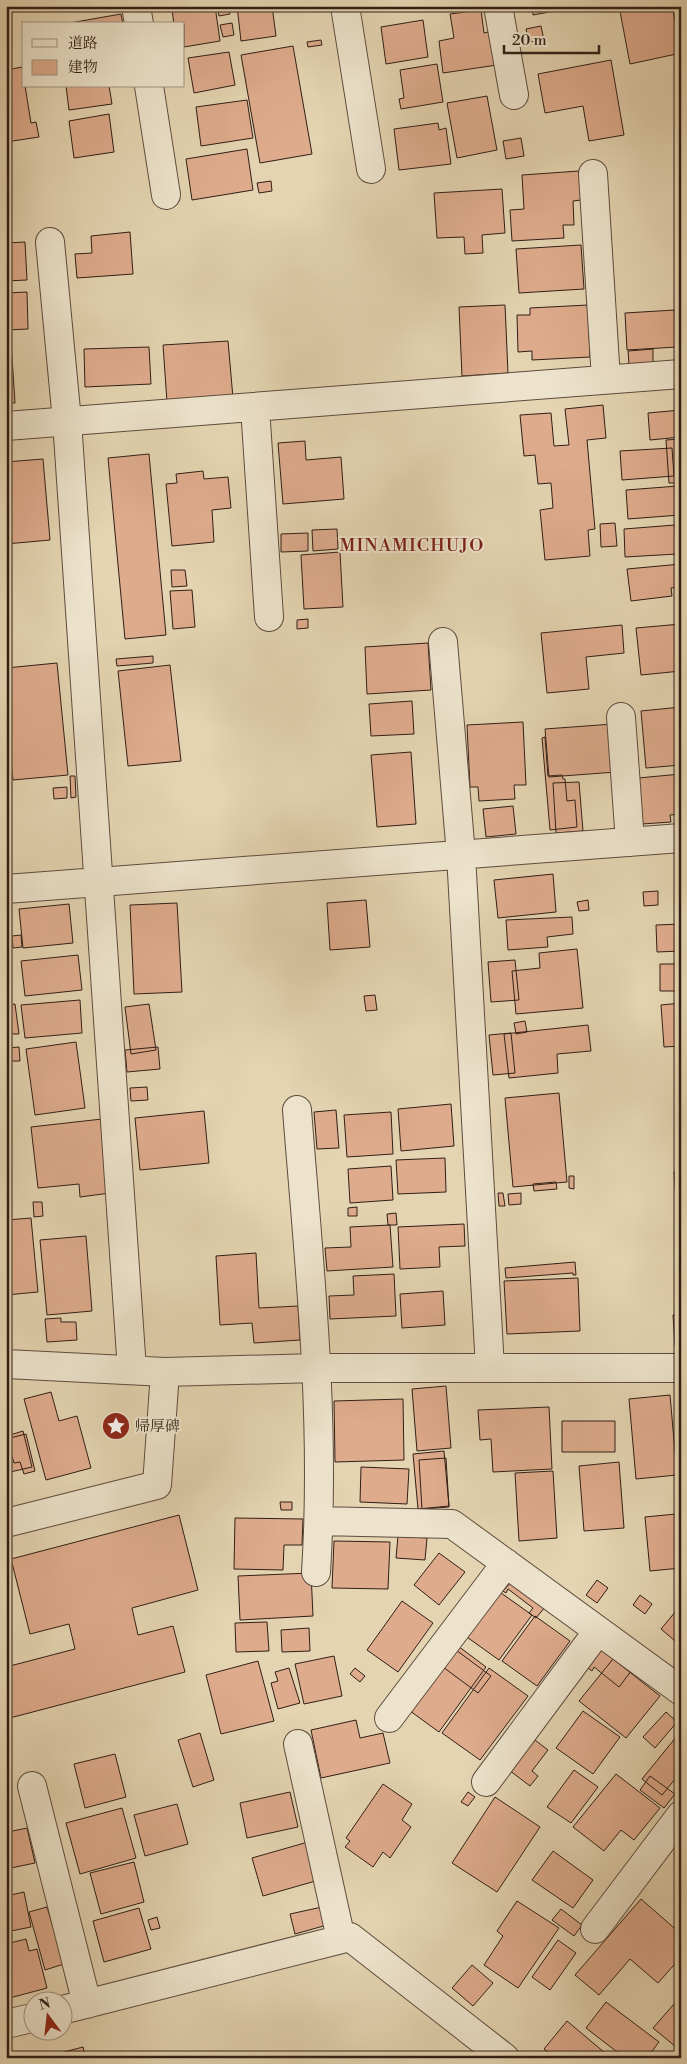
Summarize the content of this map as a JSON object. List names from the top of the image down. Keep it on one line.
{"districts":["MINAMICHUJO"],"places":{"place":["帰厚碑"]},"legend":["道路","建物"],"scale_bar":"20 m","north":"top"}
